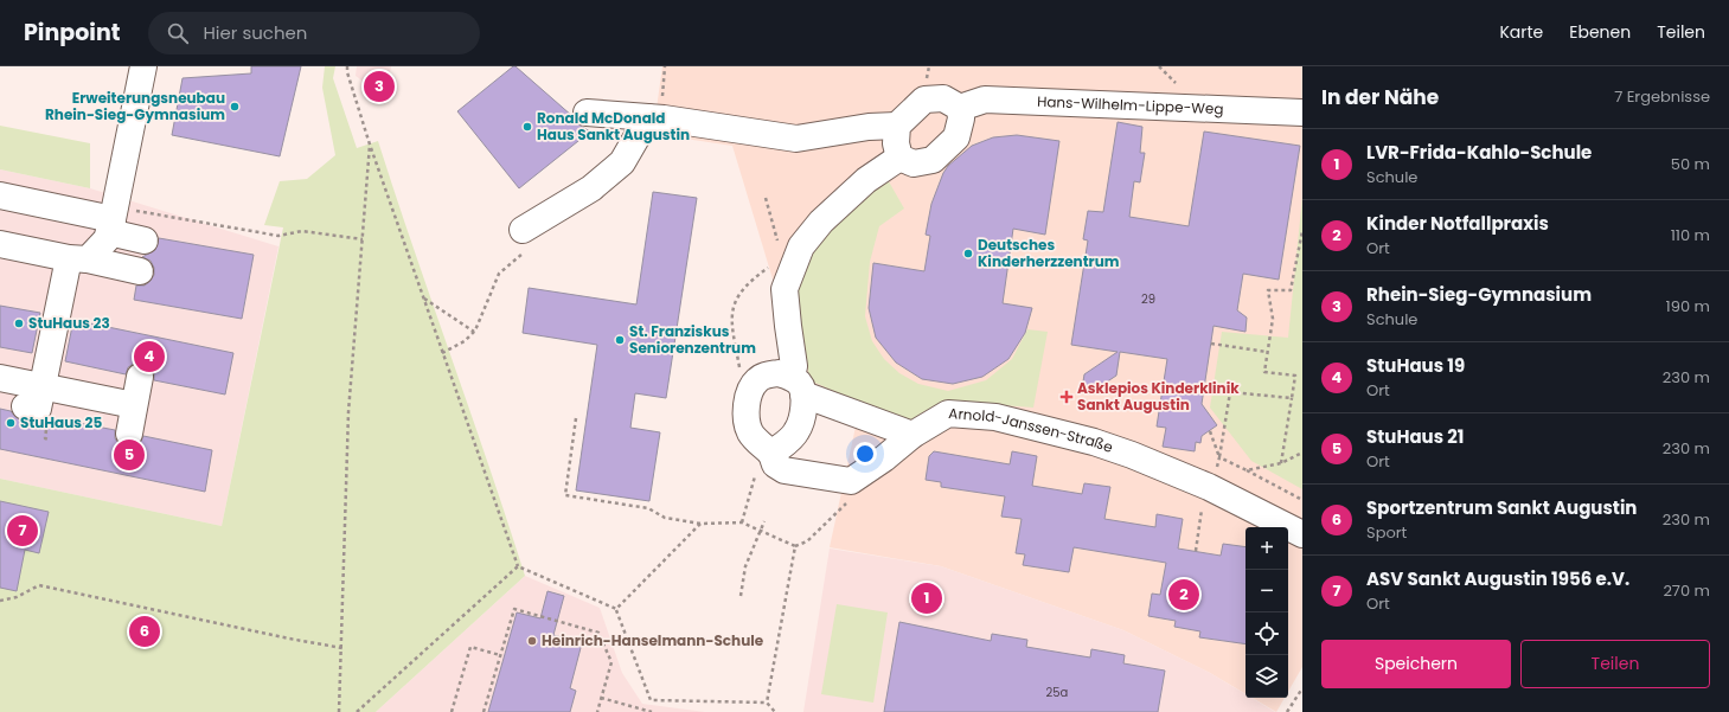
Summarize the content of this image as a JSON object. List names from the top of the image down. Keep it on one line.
{"streets":{"lane":["Hans-Wilhelm-Lippe-Weg","Arnold-Janssen-Straße"]},"places":{"other":["Erweiterungsneubau Rhein-Sieg-Gymnasium","Ronald McDonald Haus Sankt Augustin","Deutsches Kinderherzzentrum","StuHaus 23","St. Franziskus Seniorenzentrum","StuHaus 25","Heinrich-Hanselmann-Schule"],"health":["Asklepios Kinderklinik Sankt Augustin"]},"house_numbers":["29","25a"],"page":{"header":"Pinpoint","search":"Hier suchen","nav":["Karte","Ebenen","Teilen"],"heading":["In der Nähe","7 Ergebnisse"],"pins":["3","4","5","7","2","1","6"],"list":[{"mark":"1","name":"LVR-Frida-Kahlo-Schule","note":"Schule","value":"50 m"},{"mark":"2","name":"Kinder Notfallpraxis","note":"Ort","value":"110 m"},{"mark":"3","name":"Rhein-Sieg-Gymnasium","note":"Schule","value":"190 m"},{"mark":"4","name":"StuHaus 19","note":"Ort","value":"230 m"},{"mark":"5","name":"StuHaus 21","note":"Ort","value":"230 m"},{"mark":"6","name":"Sportzentrum Sankt Augustin","note":"Sport","value":"230 m"},{"mark":"7","name":"ASV Sankt Augustin 1956 e.V.","note":"Ort","value":"270 m"}],"map_buttons":["+","−"],"buttons":["Speichern","Teilen"]}}
